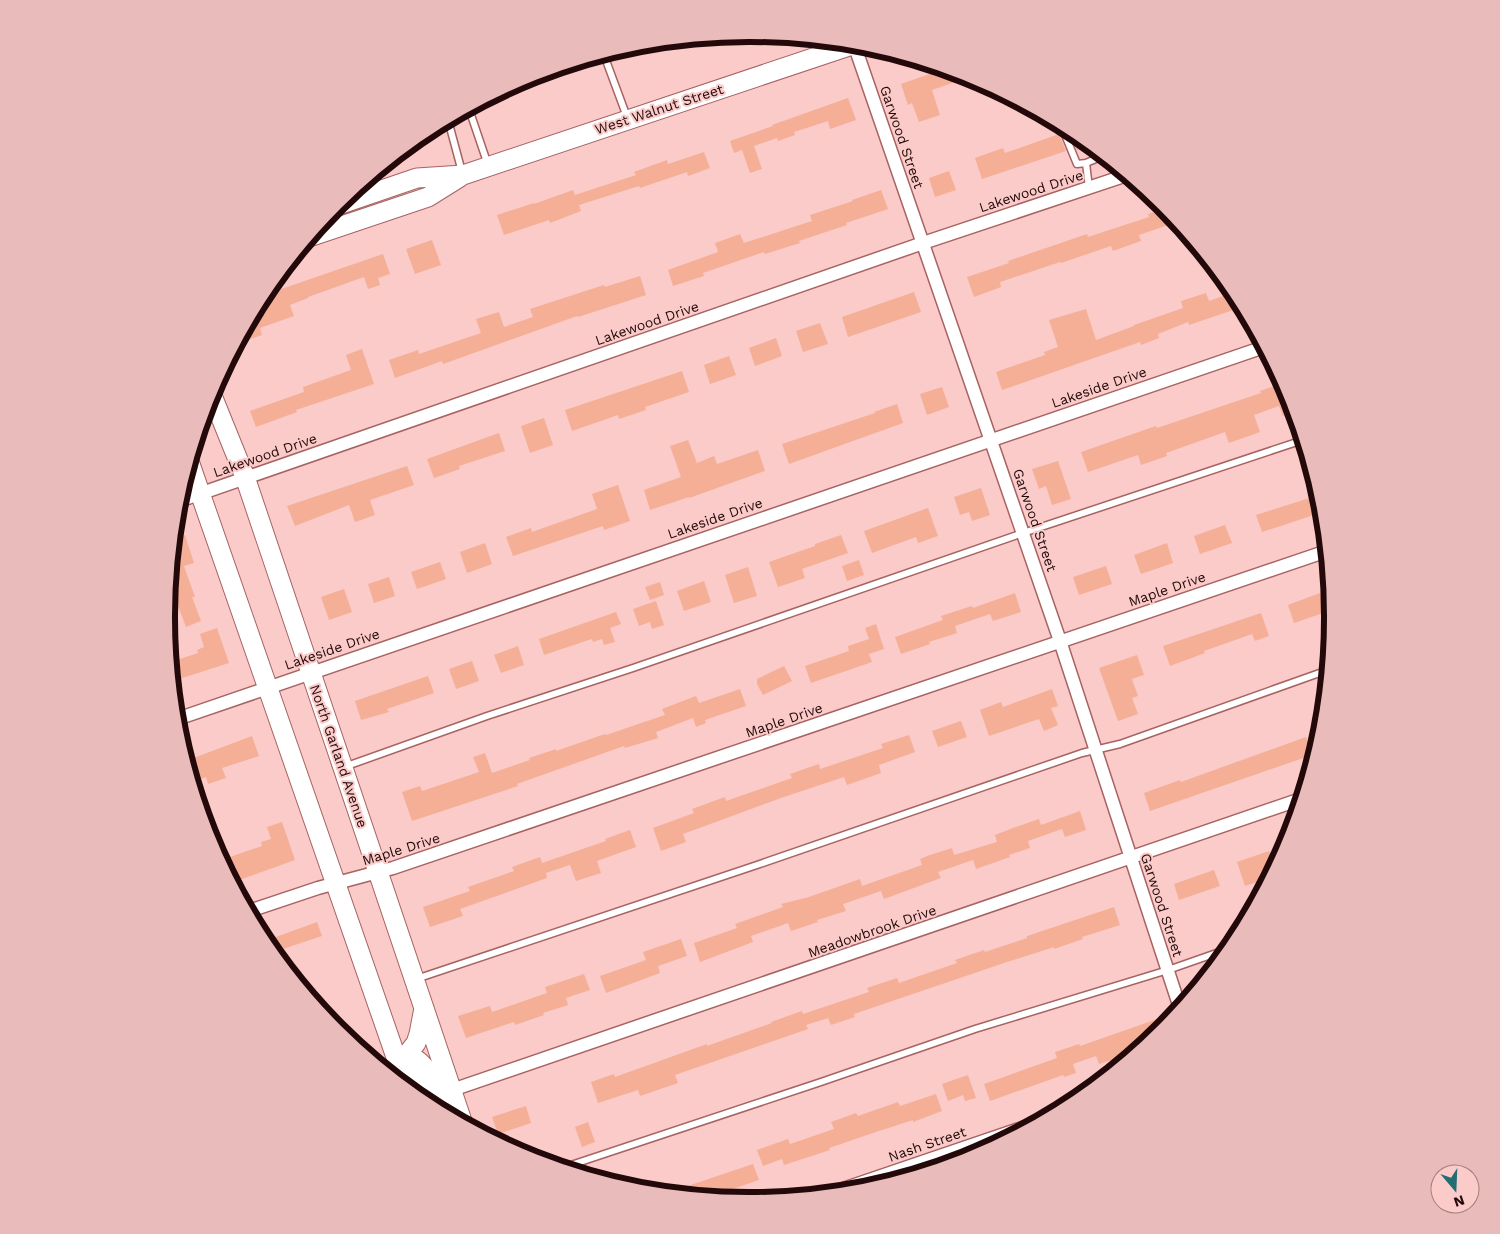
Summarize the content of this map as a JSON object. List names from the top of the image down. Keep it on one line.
{"streets":{"main road":["West Walnut Street","North Garland Avenue"],"street":["Garwood Street","Lakewood Drive","Lakeside Drive","Maple Drive","Meadowbrook Drive","Nash Street"]},"crossings":[["Garwood Street","Lakewood Drive"],["Garwood Street","Lakeside Drive"],["Garwood Street","Maple Drive"],["Garwood Street","Meadowbrook Drive"],["Lakewood Drive","North Garland Avenue"],["Lakeside Drive","North Garland Avenue"],["Maple Drive","North Garland Avenue"],["North Garland Avenue","Meadowbrook Drive"]],"north":"bottom"}
